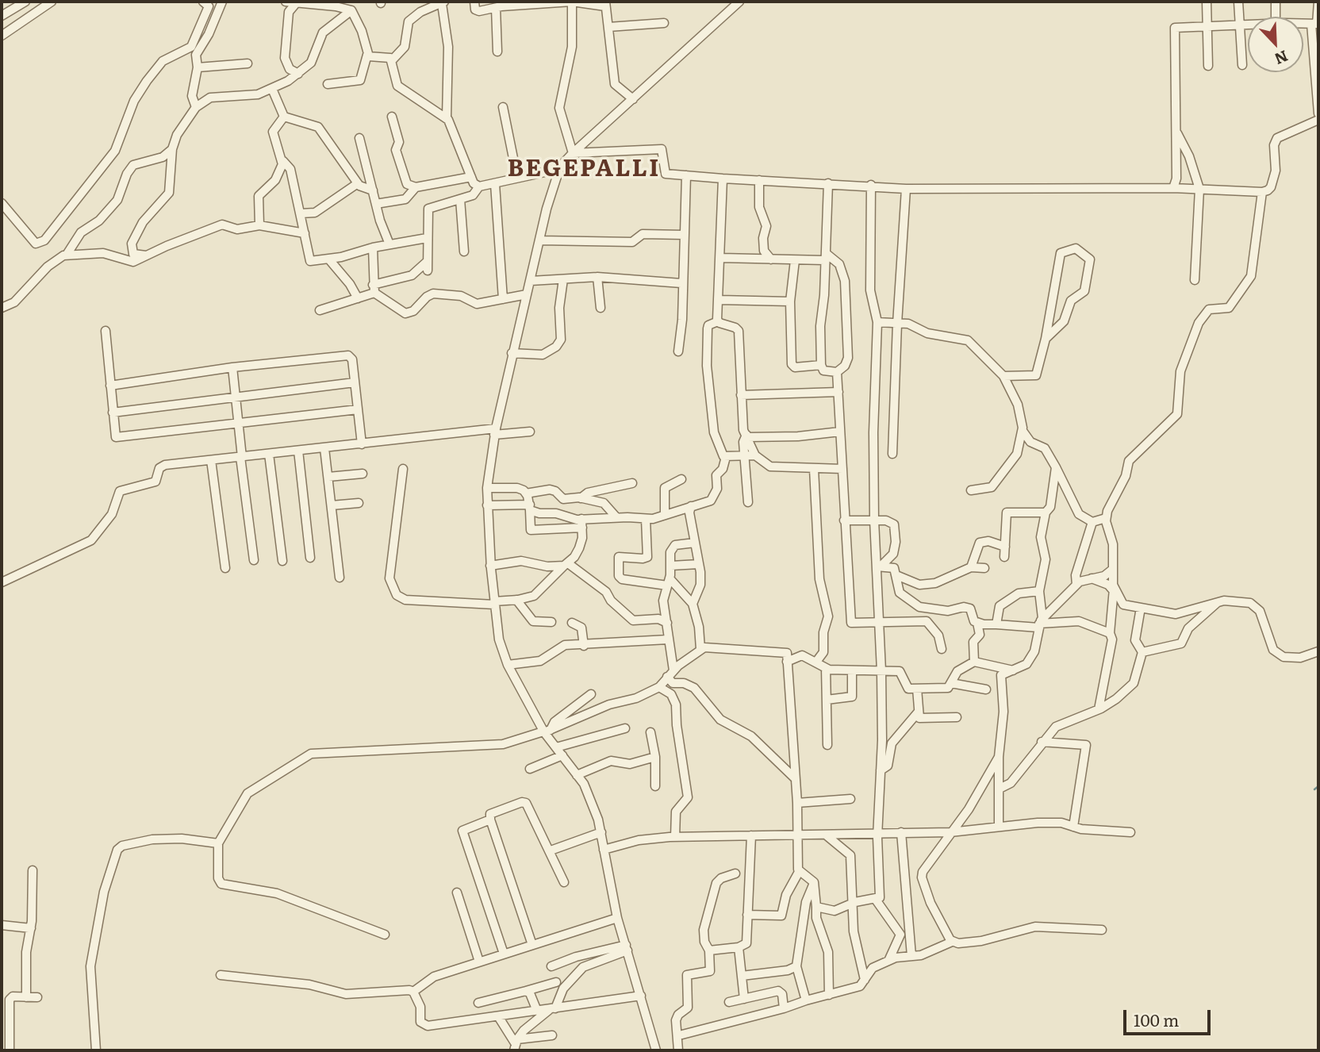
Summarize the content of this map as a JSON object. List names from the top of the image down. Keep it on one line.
{"districts":["BEGEPALLI"],"scale_bar":"100 m","north":"bottom right"}
